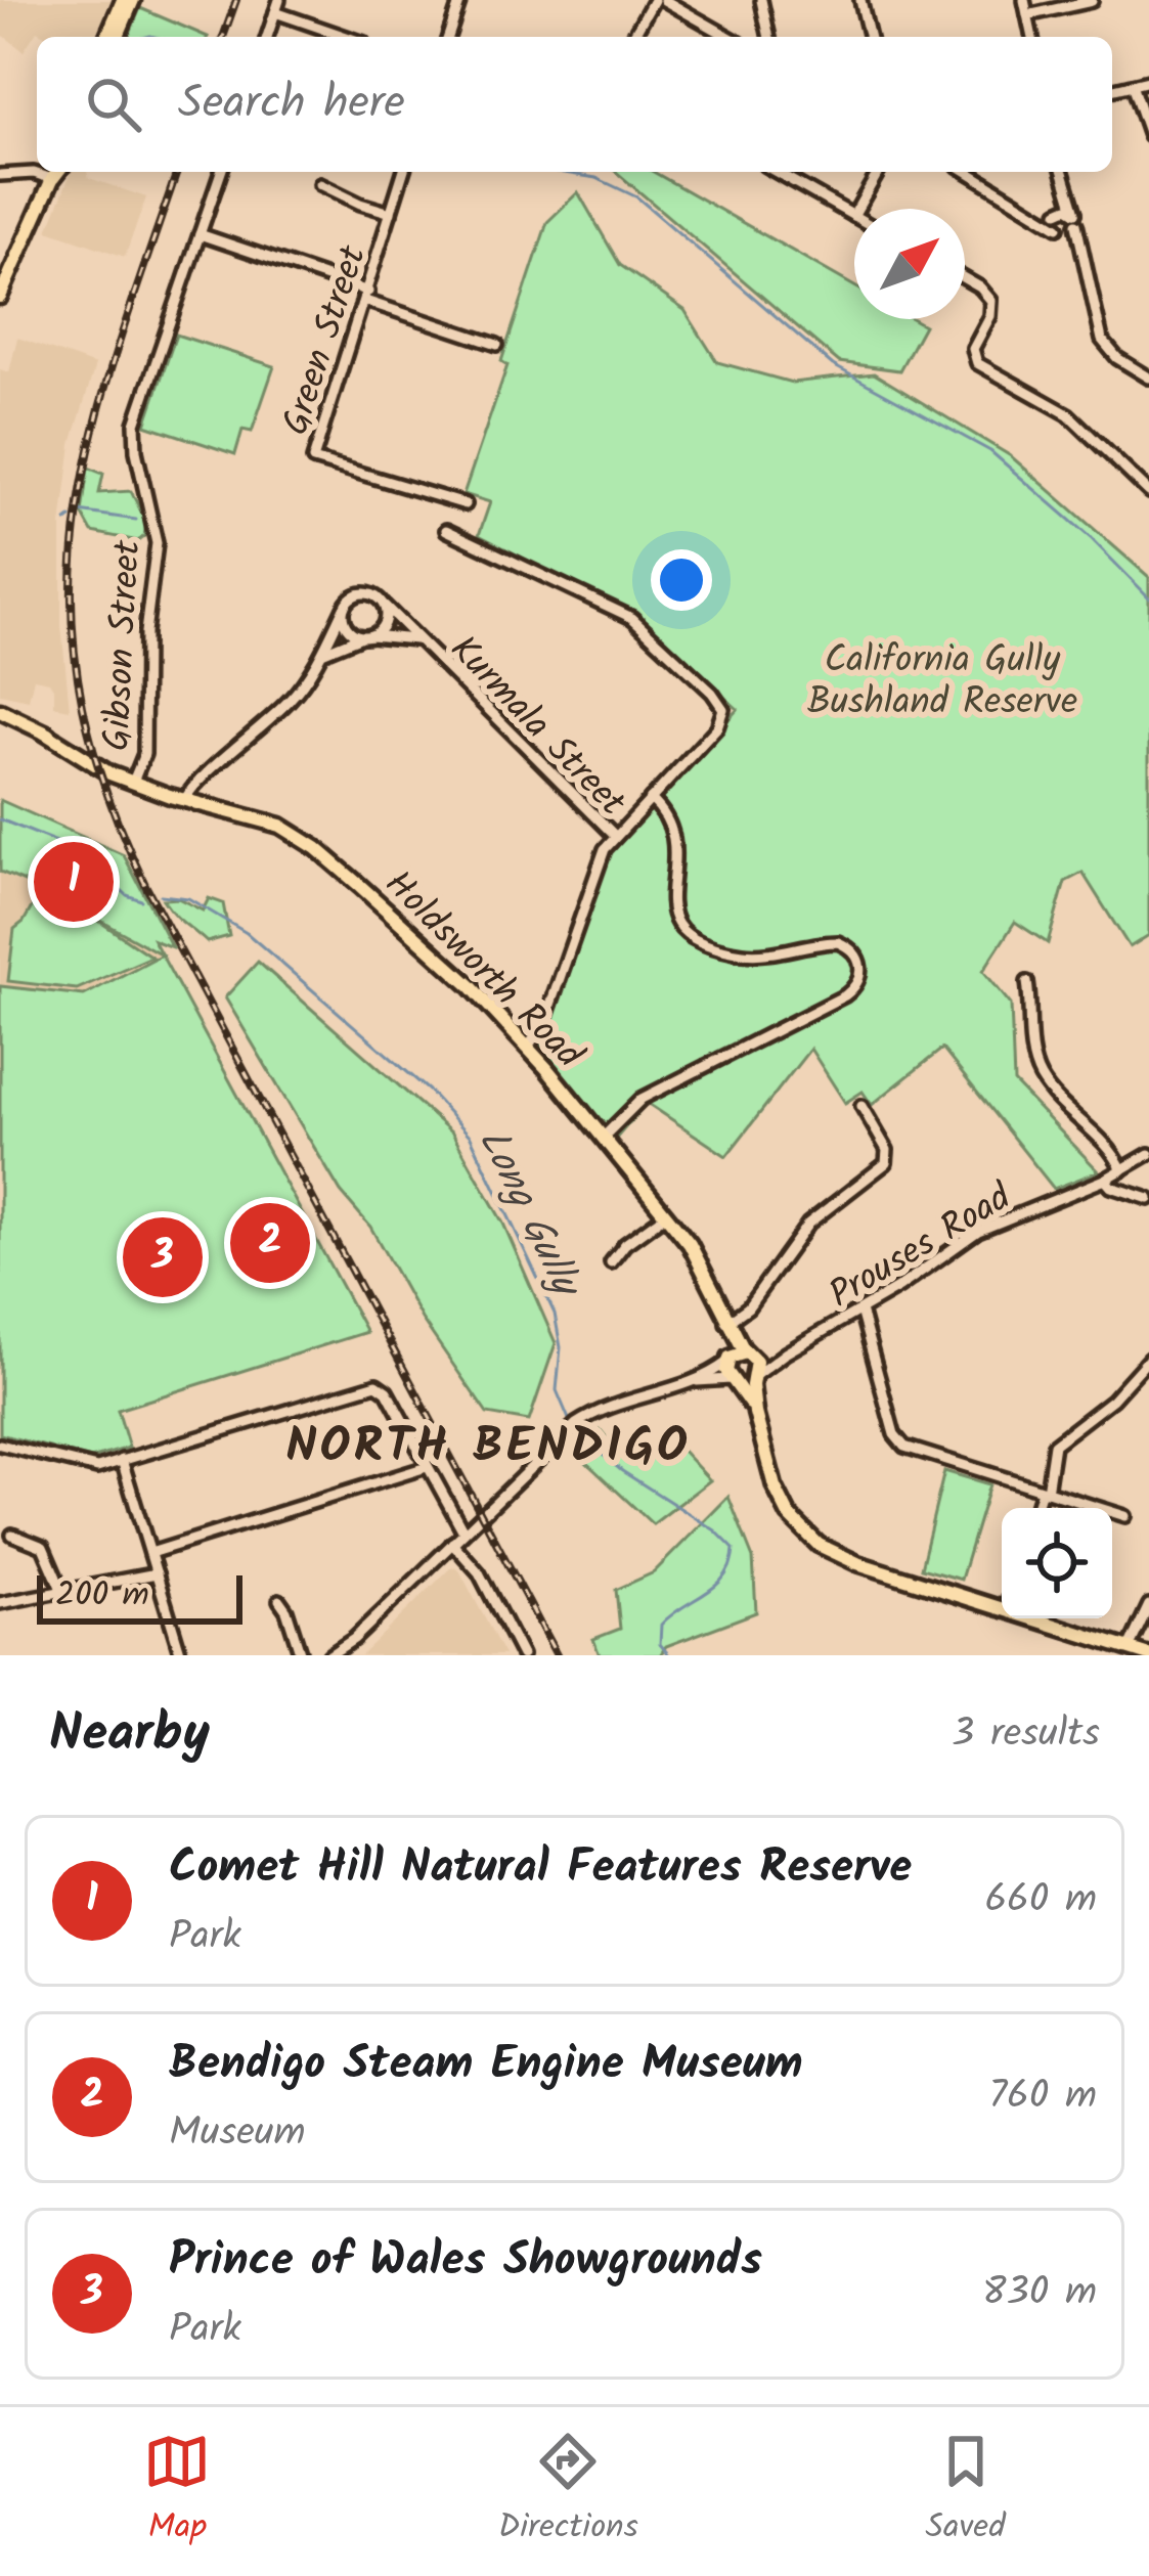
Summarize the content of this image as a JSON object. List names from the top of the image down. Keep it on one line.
{"streets":{"main road":["Holdsworth Road"],"street":["Green Street","Gibson Street","Kurmala Street","Prouses Road"]},"crossings":[["Gibson Street","Holdsworth Road"],["Kurmala Street","Holdsworth Road"],["Holdsworth Road","Prouses Road"]],"districts":["NORTH BENDIGO"],"water":["Long Gully"],"parks":["California Gully Bushland Reserve"],"scale_bar":"200 m","north":"top right","page":{"search":"Search here","pins":["1","2","3"],"scale":"200 m","heading":["Nearby","3 results"],"list":[{"mark":"1","name":"Comet Hill Natural Features Reserve","note":"Park","value":"660 m"},{"mark":"2","name":"Bendigo Steam Engine Museum","note":"Museum","value":"760 m"},{"mark":"3","name":"Prince of Wales Showgrounds","note":"Park","value":"830 m"}],"nav":["Map","Directions","Saved"]}}
